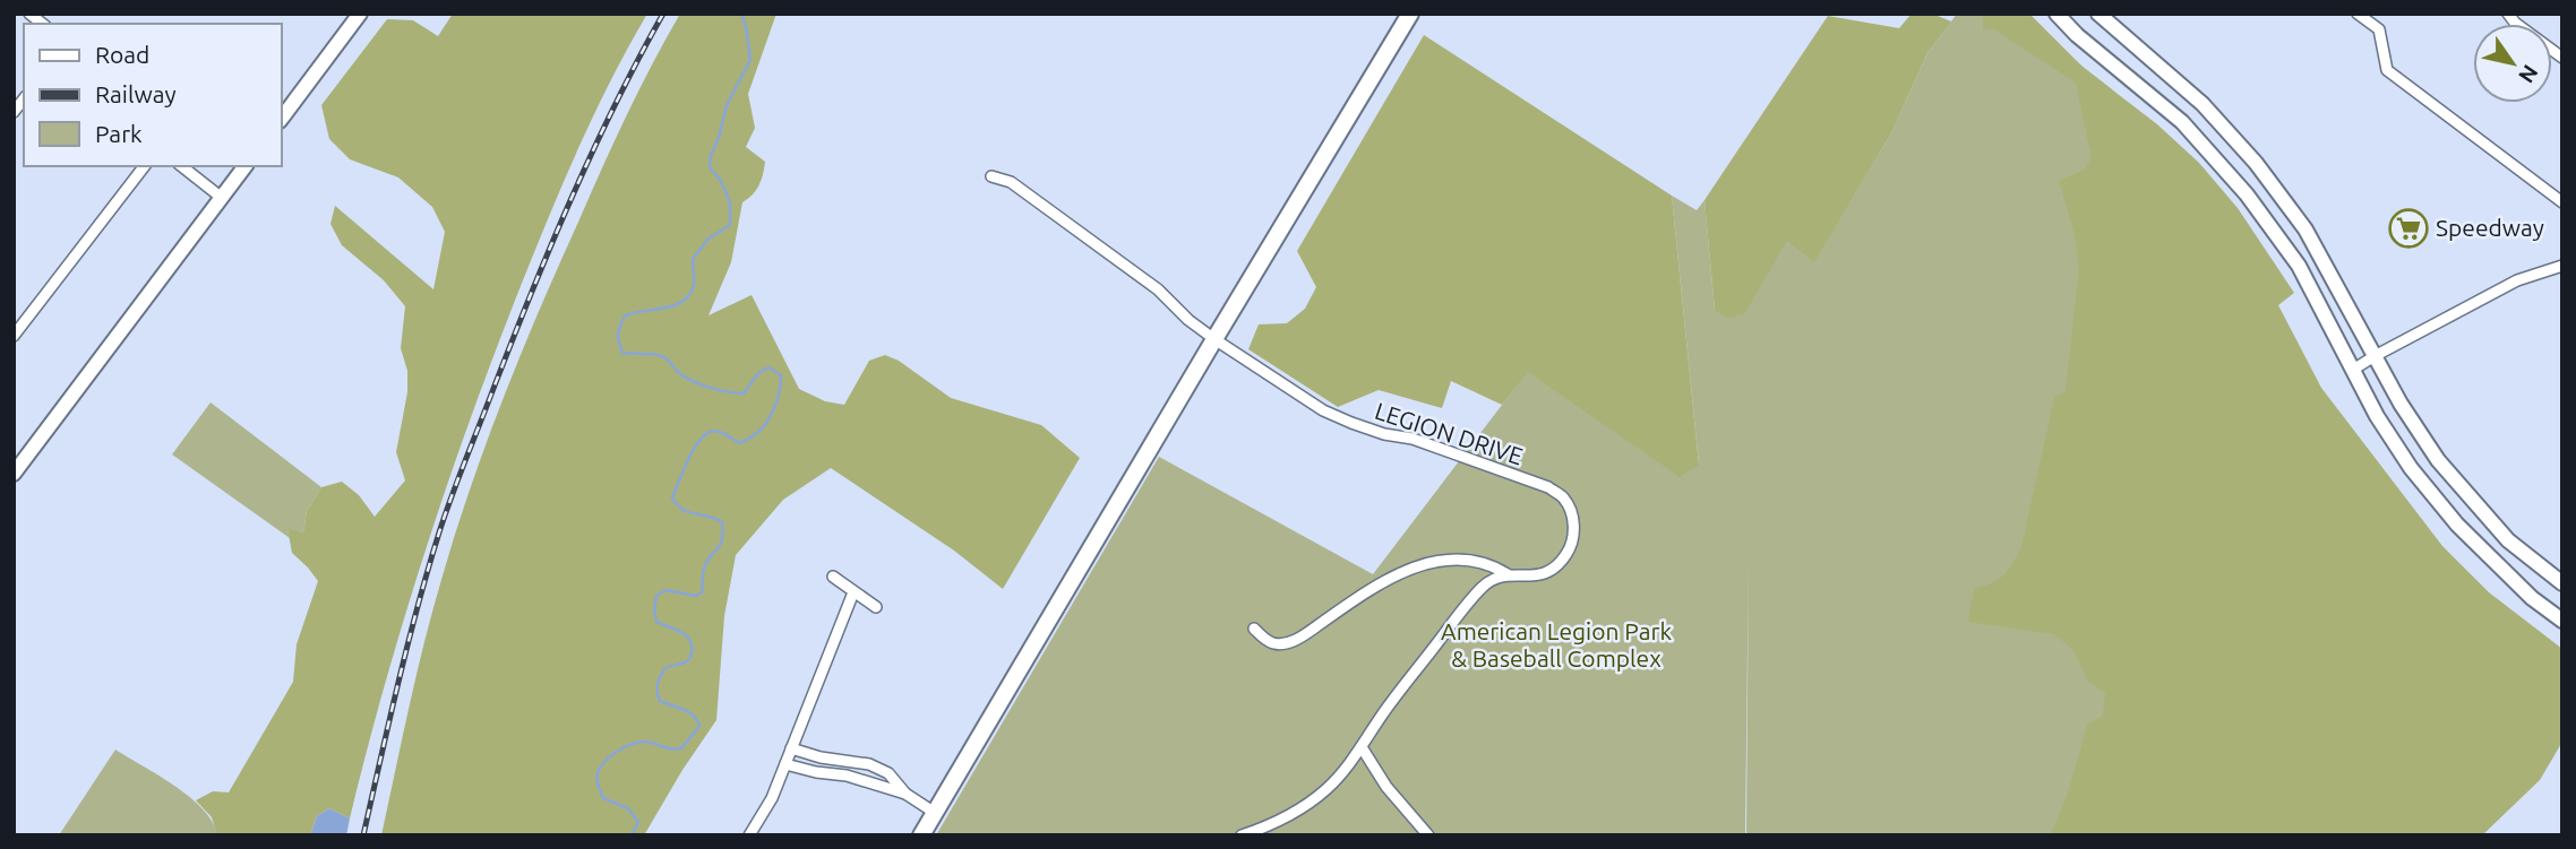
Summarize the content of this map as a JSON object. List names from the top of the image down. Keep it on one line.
{"streets":{"street":["LEGION DRIVE"]},"parks":["American Legion Park & Baseball Complex"],"places":{"supermarket":["Speedway"]},"legend":["Road","Railway","Park"],"north":"bottom right"}
